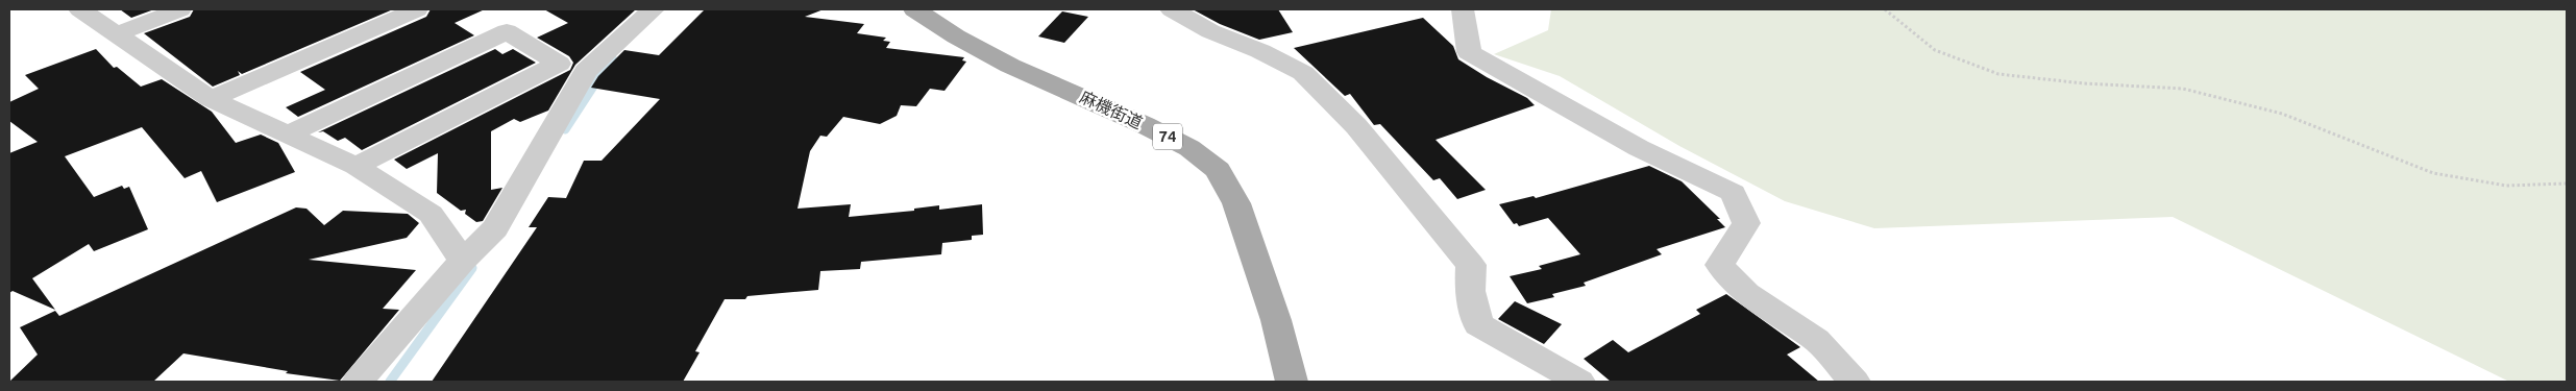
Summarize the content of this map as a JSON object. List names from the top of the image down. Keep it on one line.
{"streets":{"main road":["麻機街道","74"]}}
